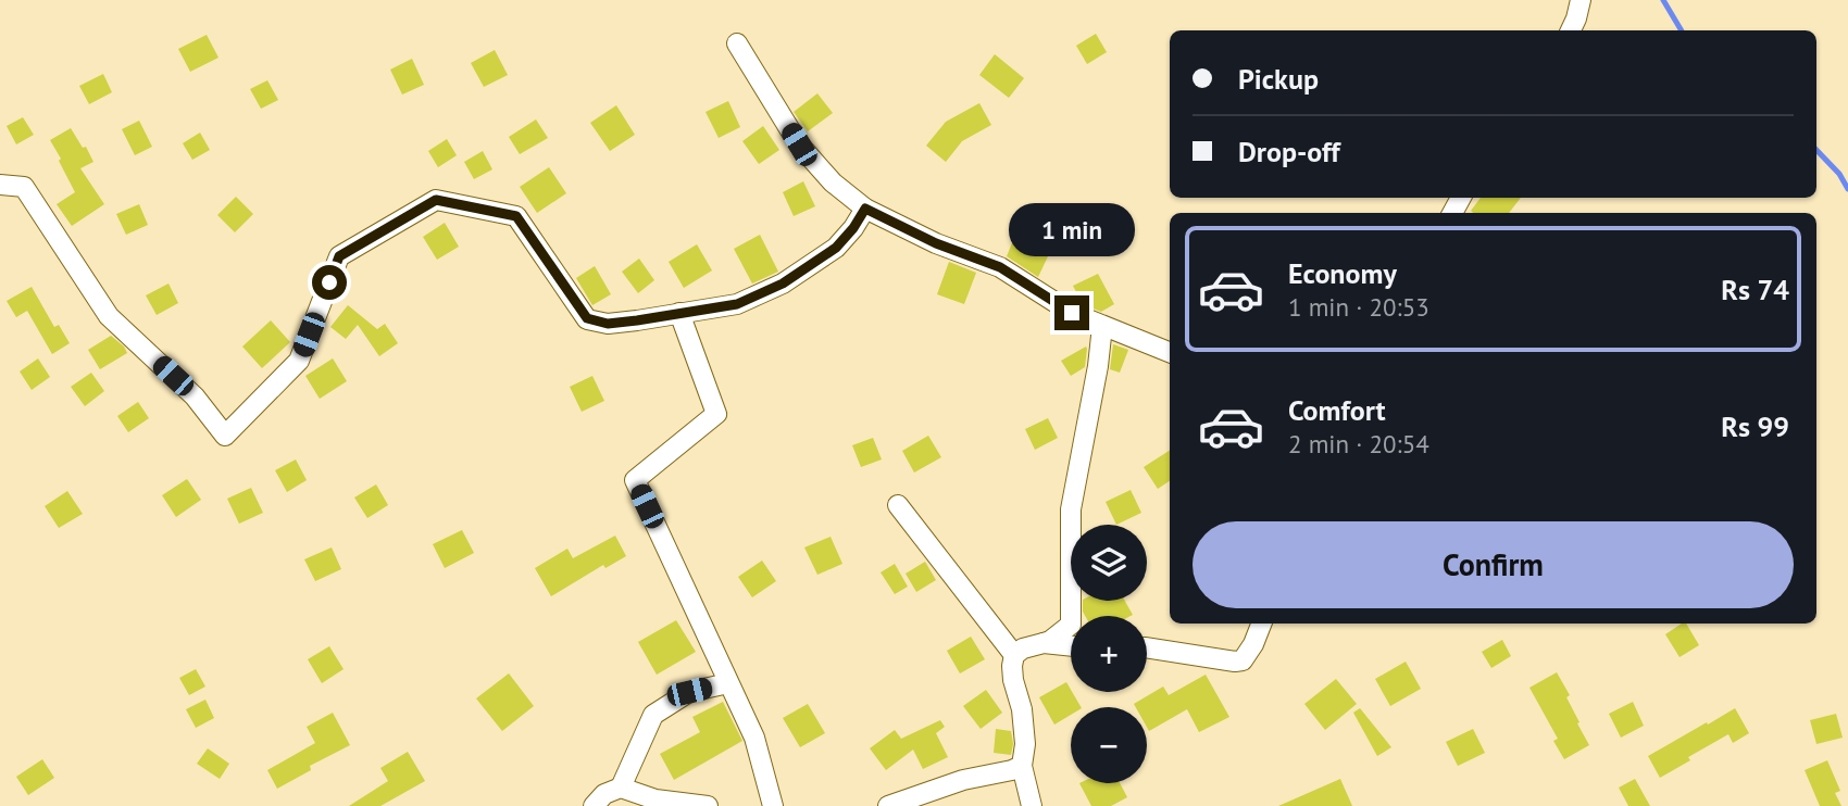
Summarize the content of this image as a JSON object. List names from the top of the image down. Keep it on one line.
{"page":{"banner":["Pickup","Drop-off"],"bubble":"1 min","list":[{"name":"Economy","note":"1 min · 20:53","value":"Rs 74"},{"name":"Comfort","note":"2 min · 20:54","value":"Rs 99"}],"buttons":"Confirm","map_buttons":["+","−"]}}
